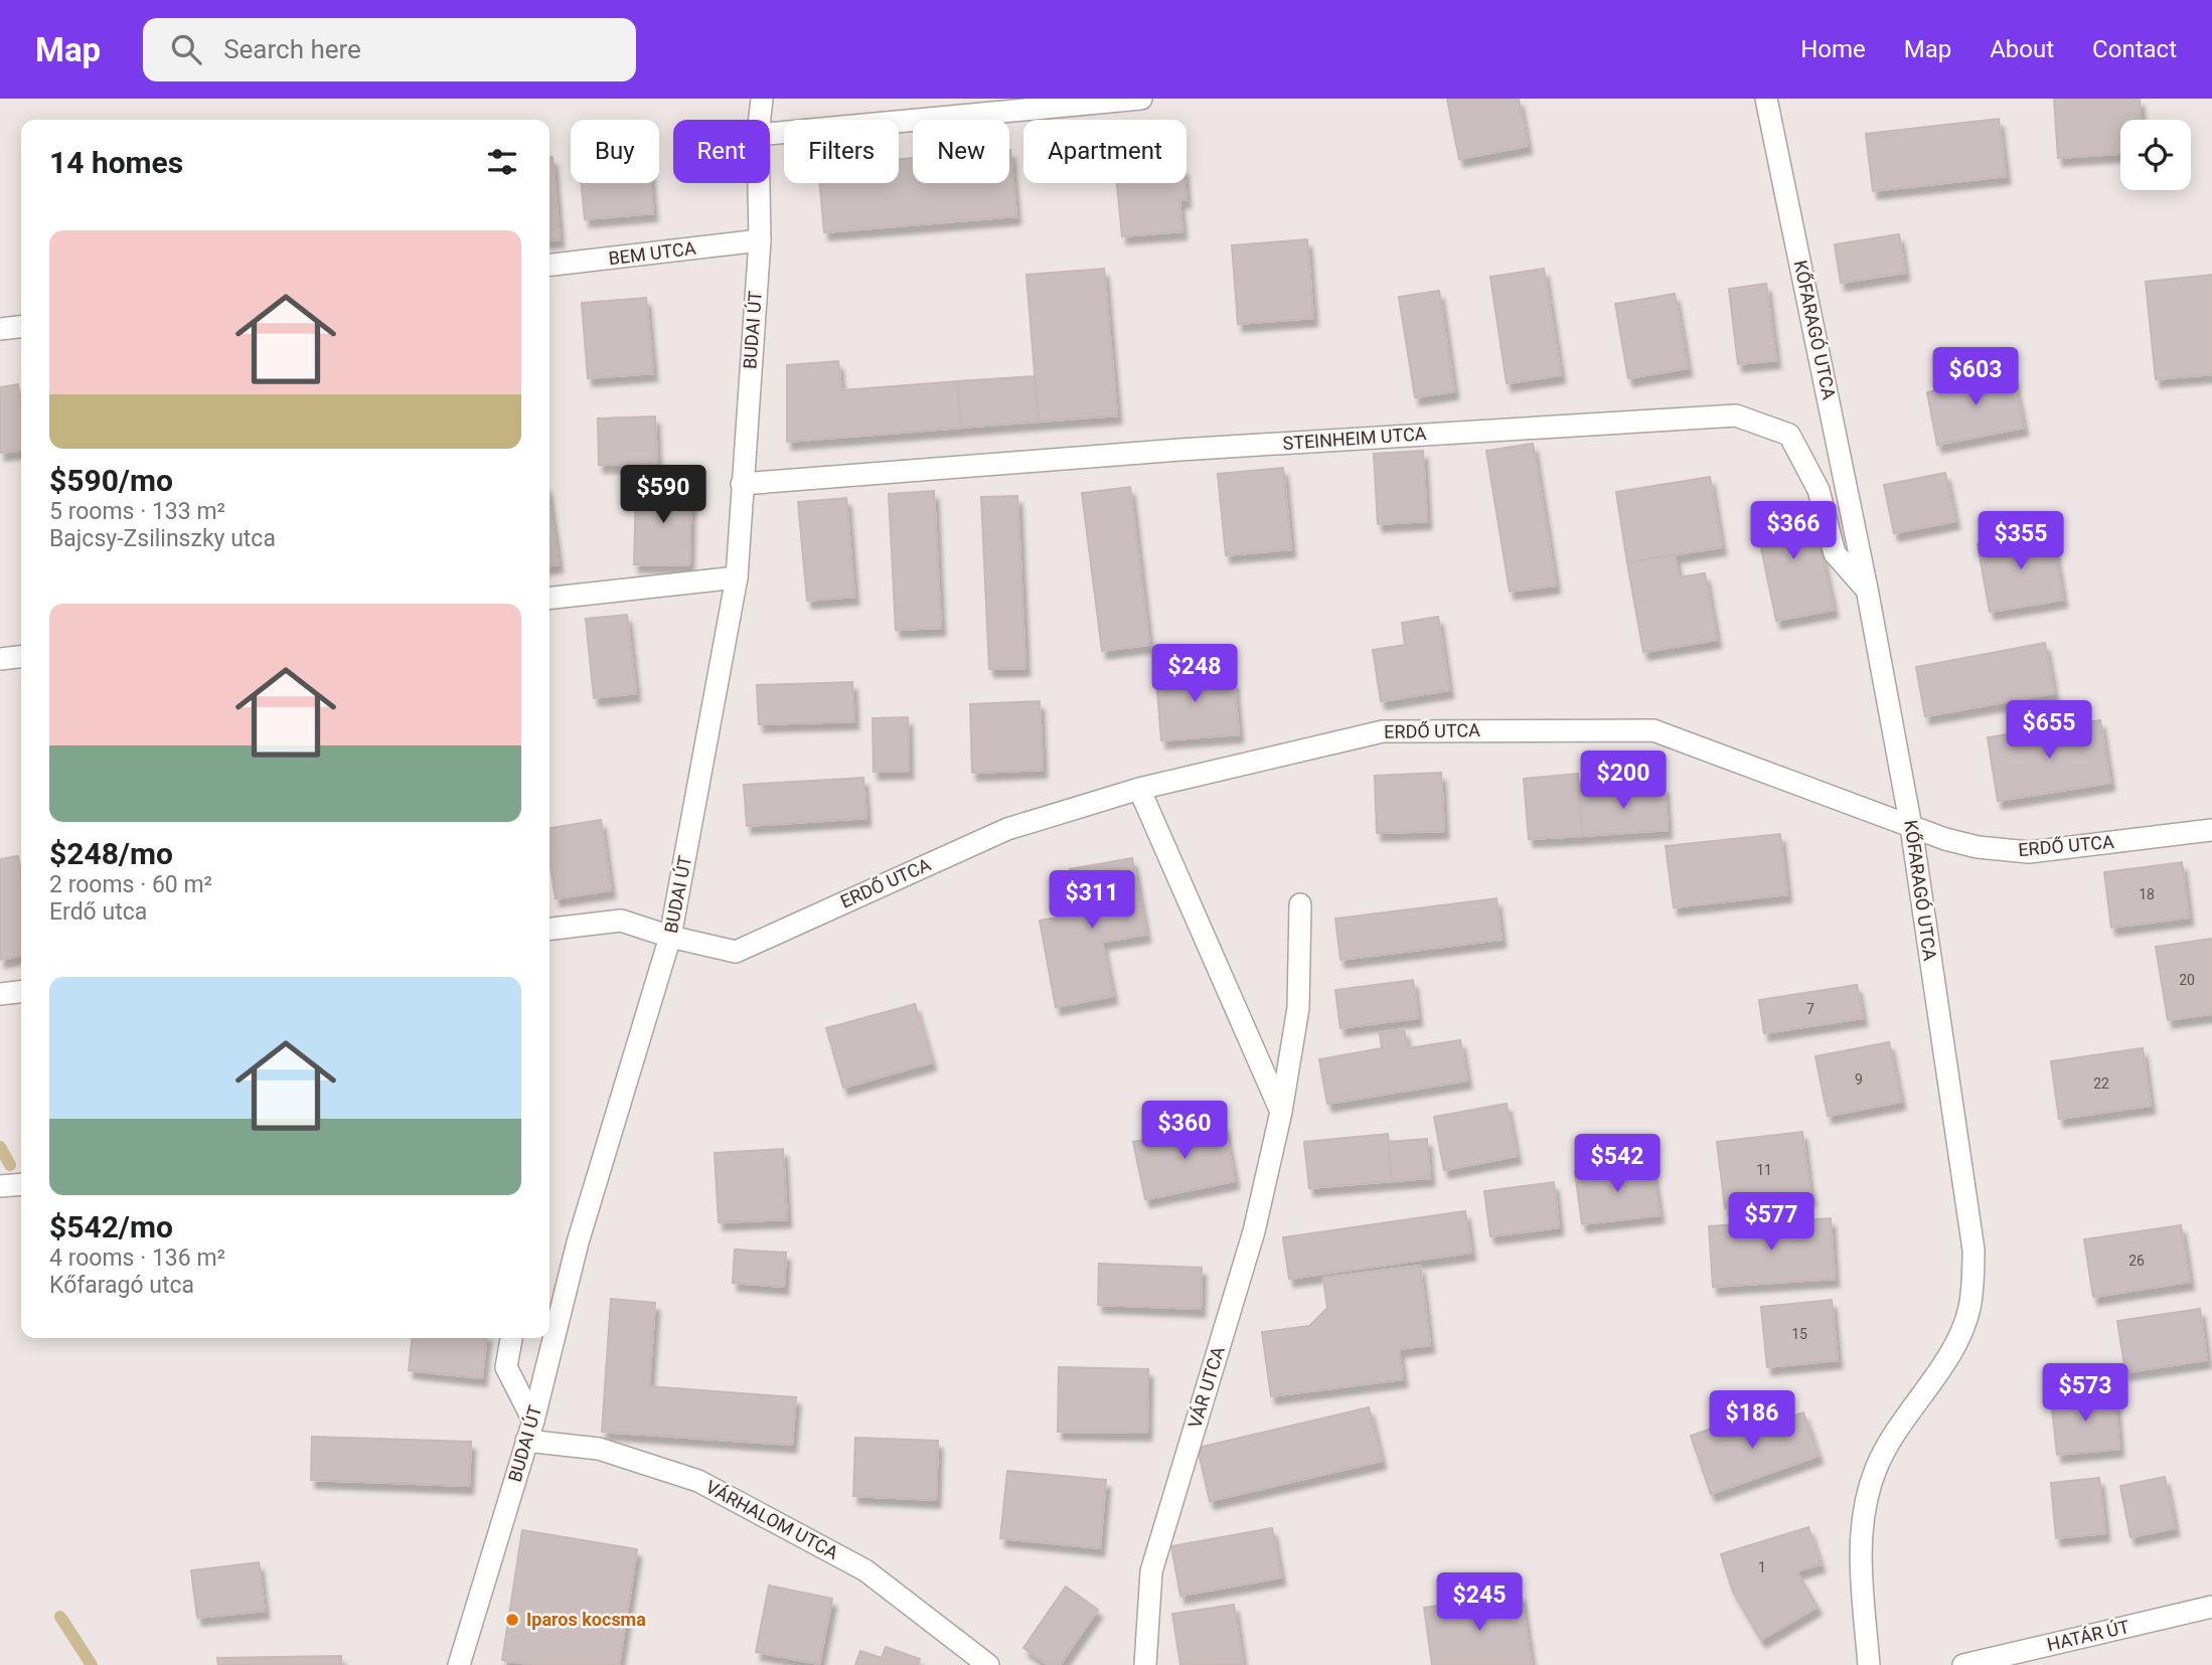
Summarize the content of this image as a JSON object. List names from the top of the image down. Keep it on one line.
{"streets":{"street":["BEM UTCA","BUDAI ÚT","KŐFARAGÓ UTCA","STEINHEIM UTCA","ERDŐ UTCA","VÁR UTCA","VÁRHALOM UTCA","HATÁR ÚT"]},"crossings":[["BEM UTCA","BUDAI ÚT"],["BUDAI ÚT","STEINHEIM UTCA"],["BUDAI ÚT","ERDŐ UTCA"],["BUDAI ÚT","VÁRHALOM UTCA"],["KŐFARAGÓ UTCA","STEINHEIM UTCA"],["KŐFARAGÓ UTCA","ERDŐ UTCA"]],"places":["Iparos kocsma"],"house_numbers":["18","20","7","9","22","11","26","15","1"],"page":{"header":"Map","search":"Search here","nav":["Home","Map","About","Contact"],"chip":["Buy","Rent","Filters","New","Apartment"],"heading":"14 homes","list":[{"name":"$590/mo","note":"5 rooms · 133 m² · Bajcsy-Zsilinszky utca"},{"name":"$248/mo","note":"2 rooms · 60 m² · Erdő utca"},{"name":"$542/mo","note":"4 rooms · 136 m² · Kőfaragó utca"}],"price":["$603","$590","$366","$355","$248","$655","$200","$311","$360","$542","$577","$573","$186","$245"]}}
